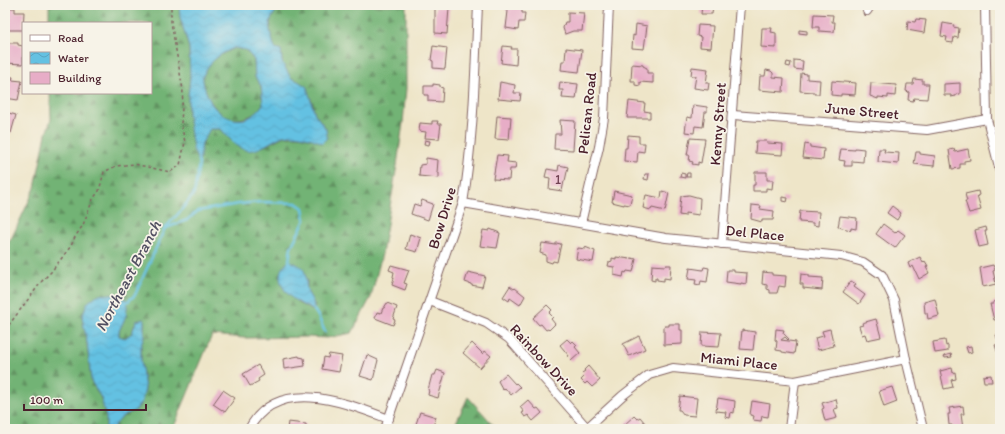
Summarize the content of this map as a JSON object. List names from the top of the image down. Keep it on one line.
{"streets":{"street":["June Street","Pelican Road","Kenny Street","Bow Drive","Del Place","Rainbow Drive","Miami Place"]},"crossings":[["June Street","Kenny Street"],["Pelican Road","Del Place"],["Kenny Street","Del Place"],["Bow Drive","Del Place"],["Bow Drive","Rainbow Drive"],["Del Place","Miami Place"],["Rainbow Drive","Miami Place"]],"water":["Northeast Branch"],"house_numbers":["1"],"legend":["Road","Water","Building"],"scale_bar":"100 m"}
